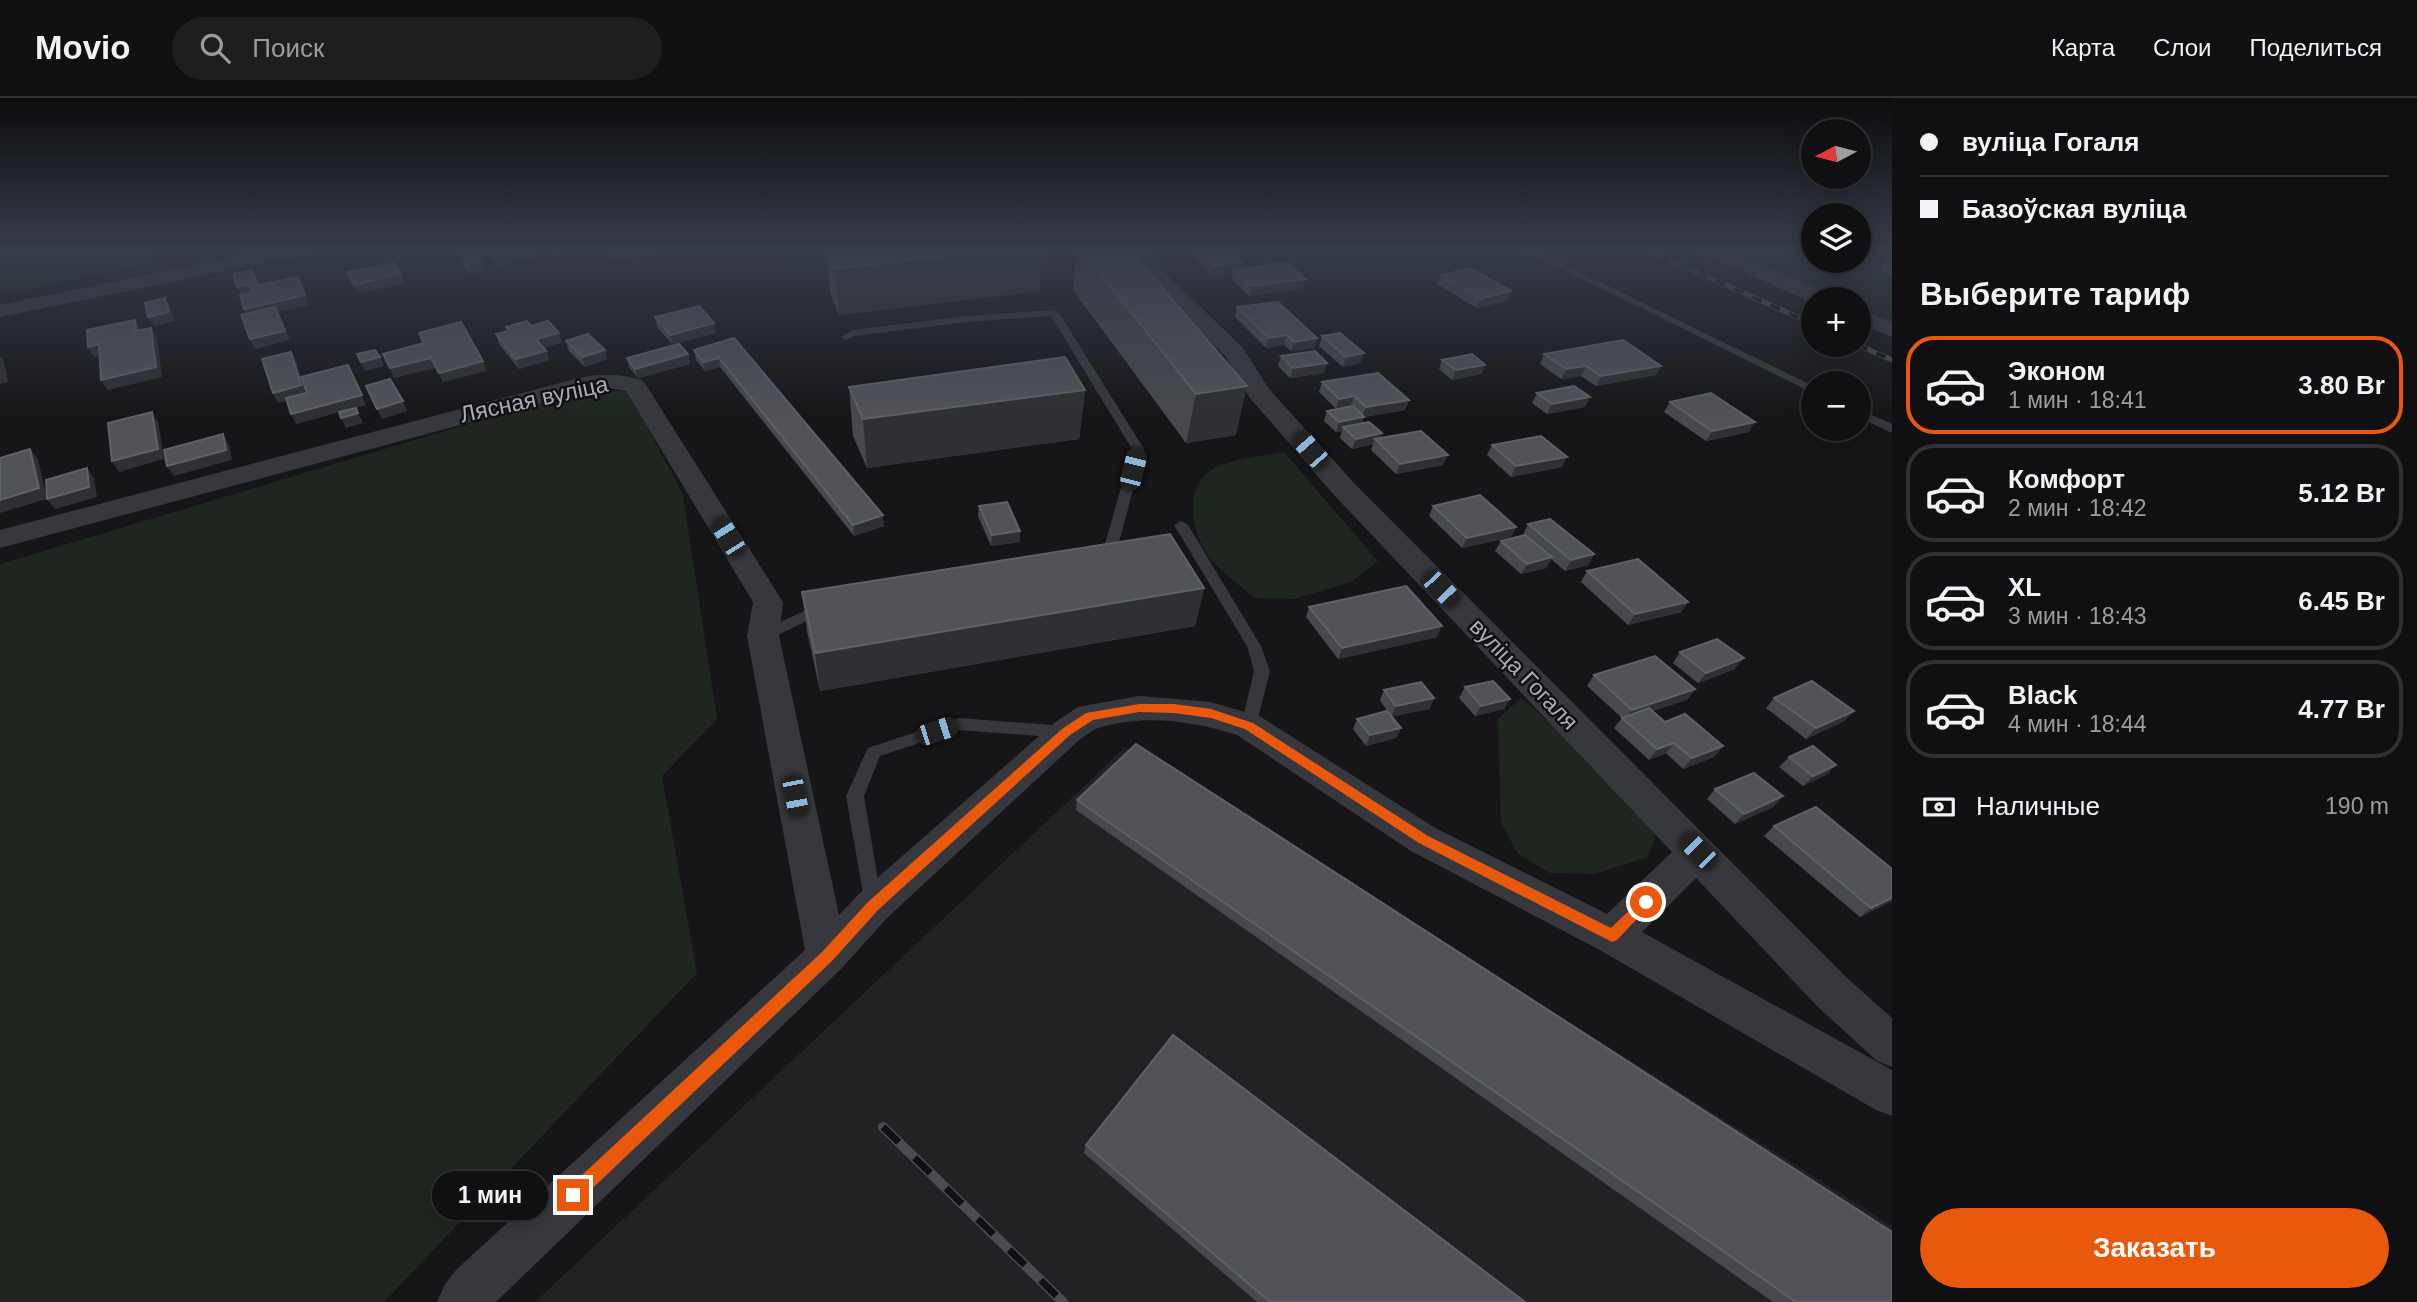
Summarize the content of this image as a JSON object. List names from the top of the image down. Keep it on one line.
{"streets":{"street":["Лясная вуліца","вуліца Гогаля"]},"north":"left","page":{"header":"Movio","search":"Поиск","nav":["Карта","Слои","Поделиться"],"banner":["вуліца Гогаля","Базоўская вуліца"],"map_buttons":["+","−"],"heading":"Выберите тариф","list":[{"name":"Эконом","note":"1 мин · 18:41","value":"3.80 Br"},{"name":"Комфорт","note":"2 мин · 18:42","value":"5.12 Br"},{"name":"XL","note":"3 мин · 18:43","value":"6.45 Br"},{"name":"Black","note":"4 мин · 18:44","value":"4.77 Br"}],"pay":["Наличные","190 m"],"bubble":"1 мин","buttons":"Заказать"}}
